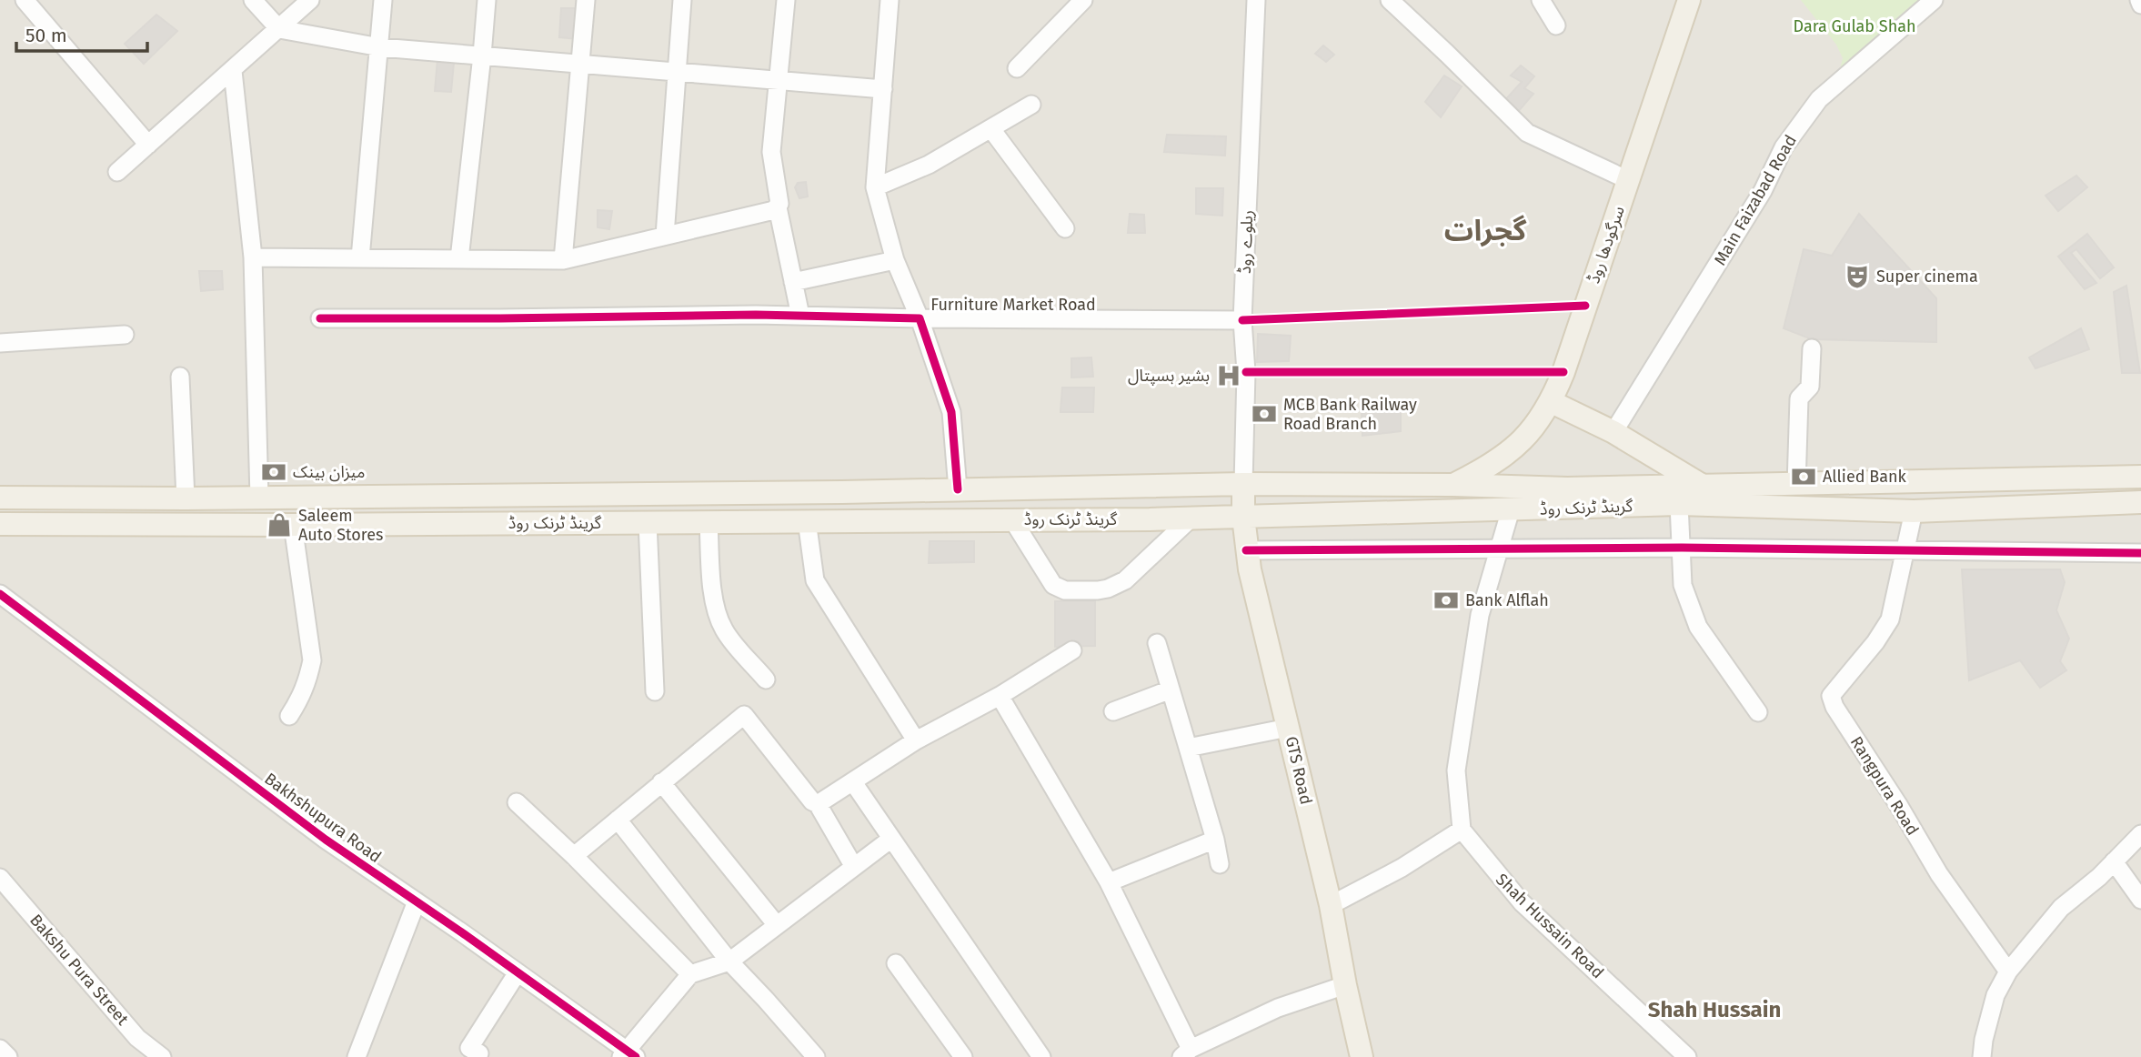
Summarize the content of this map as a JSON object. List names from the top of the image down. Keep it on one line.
{"streets":{"main road":["سرگودھا روڈ","گرینڈ ٹرنک روڈ","GTS Road"],"street":["Main Faizabad Road","ریلوے روڈ","Furniture Market Road","Rangpura Road","Bakhshupura Road","Shah Hussain Road","Bakshu Pura Street"]},"crossings":[["ریلوے روڈ","Furniture Market Road"],["ریلوے روڈ","گرینڈ ٹرنک روڈ"],["ریلوے روڈ","GTS Road"],["سرگودھا روڈ","گرینڈ ٹرنک روڈ"],["گرینڈ ٹرنک روڈ","GTS Road"],["گرینڈ ٹرنک روڈ","Rangpura Road"]],"districts":["گجرات","Shah Hussain"],"parks":["Dara Gulab Shah"],"places":{"theatre":["Super cinema"],"hospital":["بشیر ہسپتال"],"bank":["MCB Bank Railway Road Branch","میزان بینک","Allied Bank","Bank Alflah"],"shop":["Saleem Auto Stores"]},"scale_bar":"50 m"}
